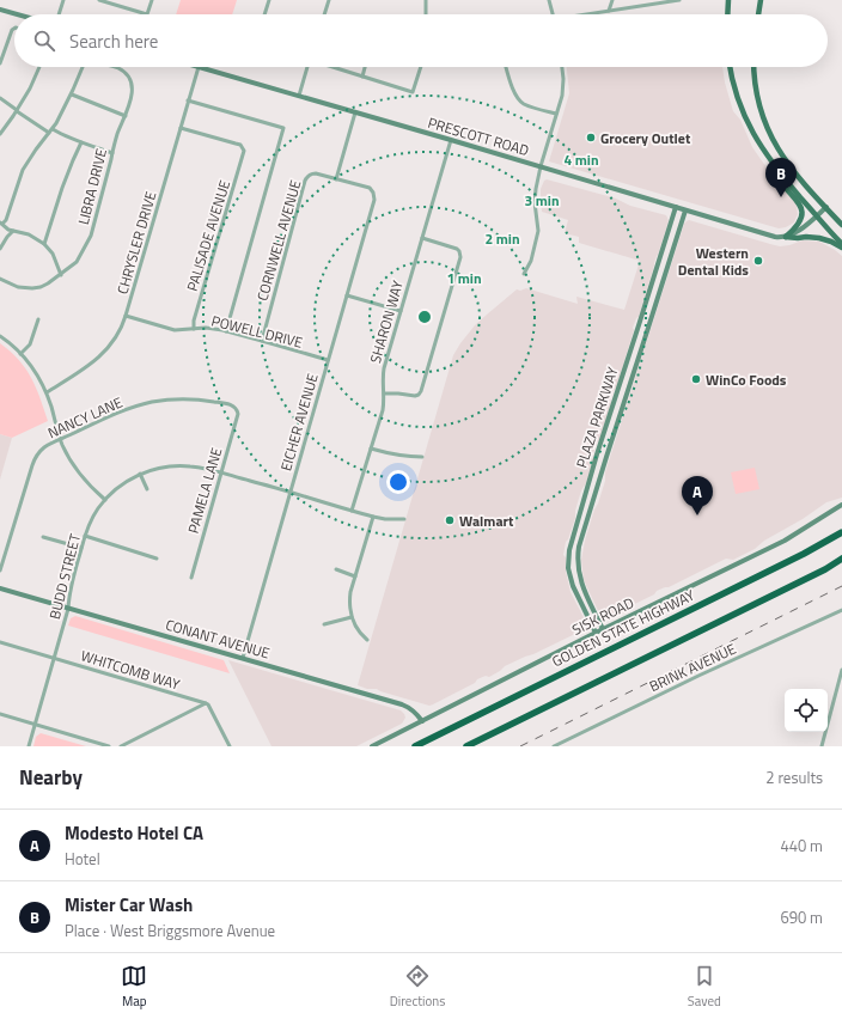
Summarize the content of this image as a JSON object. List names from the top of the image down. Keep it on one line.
{"streets":{"highway":["GOLDEN STATE HIGHWAY"],"street":["PRESCOTT ROAD","LIBRA DRIVE","PALISADE AVENUE","CORNWELL AVENUE","CHRYSLER DRIVE","SHARON WAY","POWELL DRIVE","NANCY LANE","PLAZA PARKWAY","EICHER AVENUE","PAMELA LANE","BUDD STREET","SISK ROAD","CONANT AVENUE","BRINK AVENUE","WHITCOMB WAY"]},"crossings":[["PRESCOTT ROAD","CHRYSLER DRIVE"],["PRESCOTT ROAD","SHARON WAY"],["PRESCOTT ROAD","PLAZA PARKWAY"],["PALISADE AVENUE","CHRYSLER DRIVE"],["PALISADE AVENUE","POWELL DRIVE"],["CORNWELL AVENUE","POWELL DRIVE"],["CORNWELL AVENUE","EICHER AVENUE"],["CHRYSLER DRIVE","POWELL DRIVE"],["SHARON WAY","BUDD STREET"],["POWELL DRIVE","EICHER AVENUE"],["NANCY LANE","PAMELA LANE"],["PLAZA PARKWAY","SISK ROAD"],["EICHER AVENUE","BUDD STREET"],["EICHER AVENUE","CONANT AVENUE"],["PAMELA LANE","BUDD STREET"],["BUDD STREET","CONANT AVENUE"],["BUDD STREET","WHITCOMB WAY"],["SISK ROAD","CONANT AVENUE"]],"places":["Grocery Outlet","Western Dental Kids","WinCo Foods","Walmart"],"page":{"search":"Search here","pins":["B","A"],"heading":["Nearby","2 results"],"list":[{"mark":"A","name":"Modesto Hotel CA","note":"Hotel","value":"440 m"},{"mark":"B","name":"Mister Car Wash","note":"Place · West Briggsmore Avenue","value":"690 m"}],"nav":["Map","Directions","Saved"]},"rings":["4 min","3 min","2 min","1 min"]}
